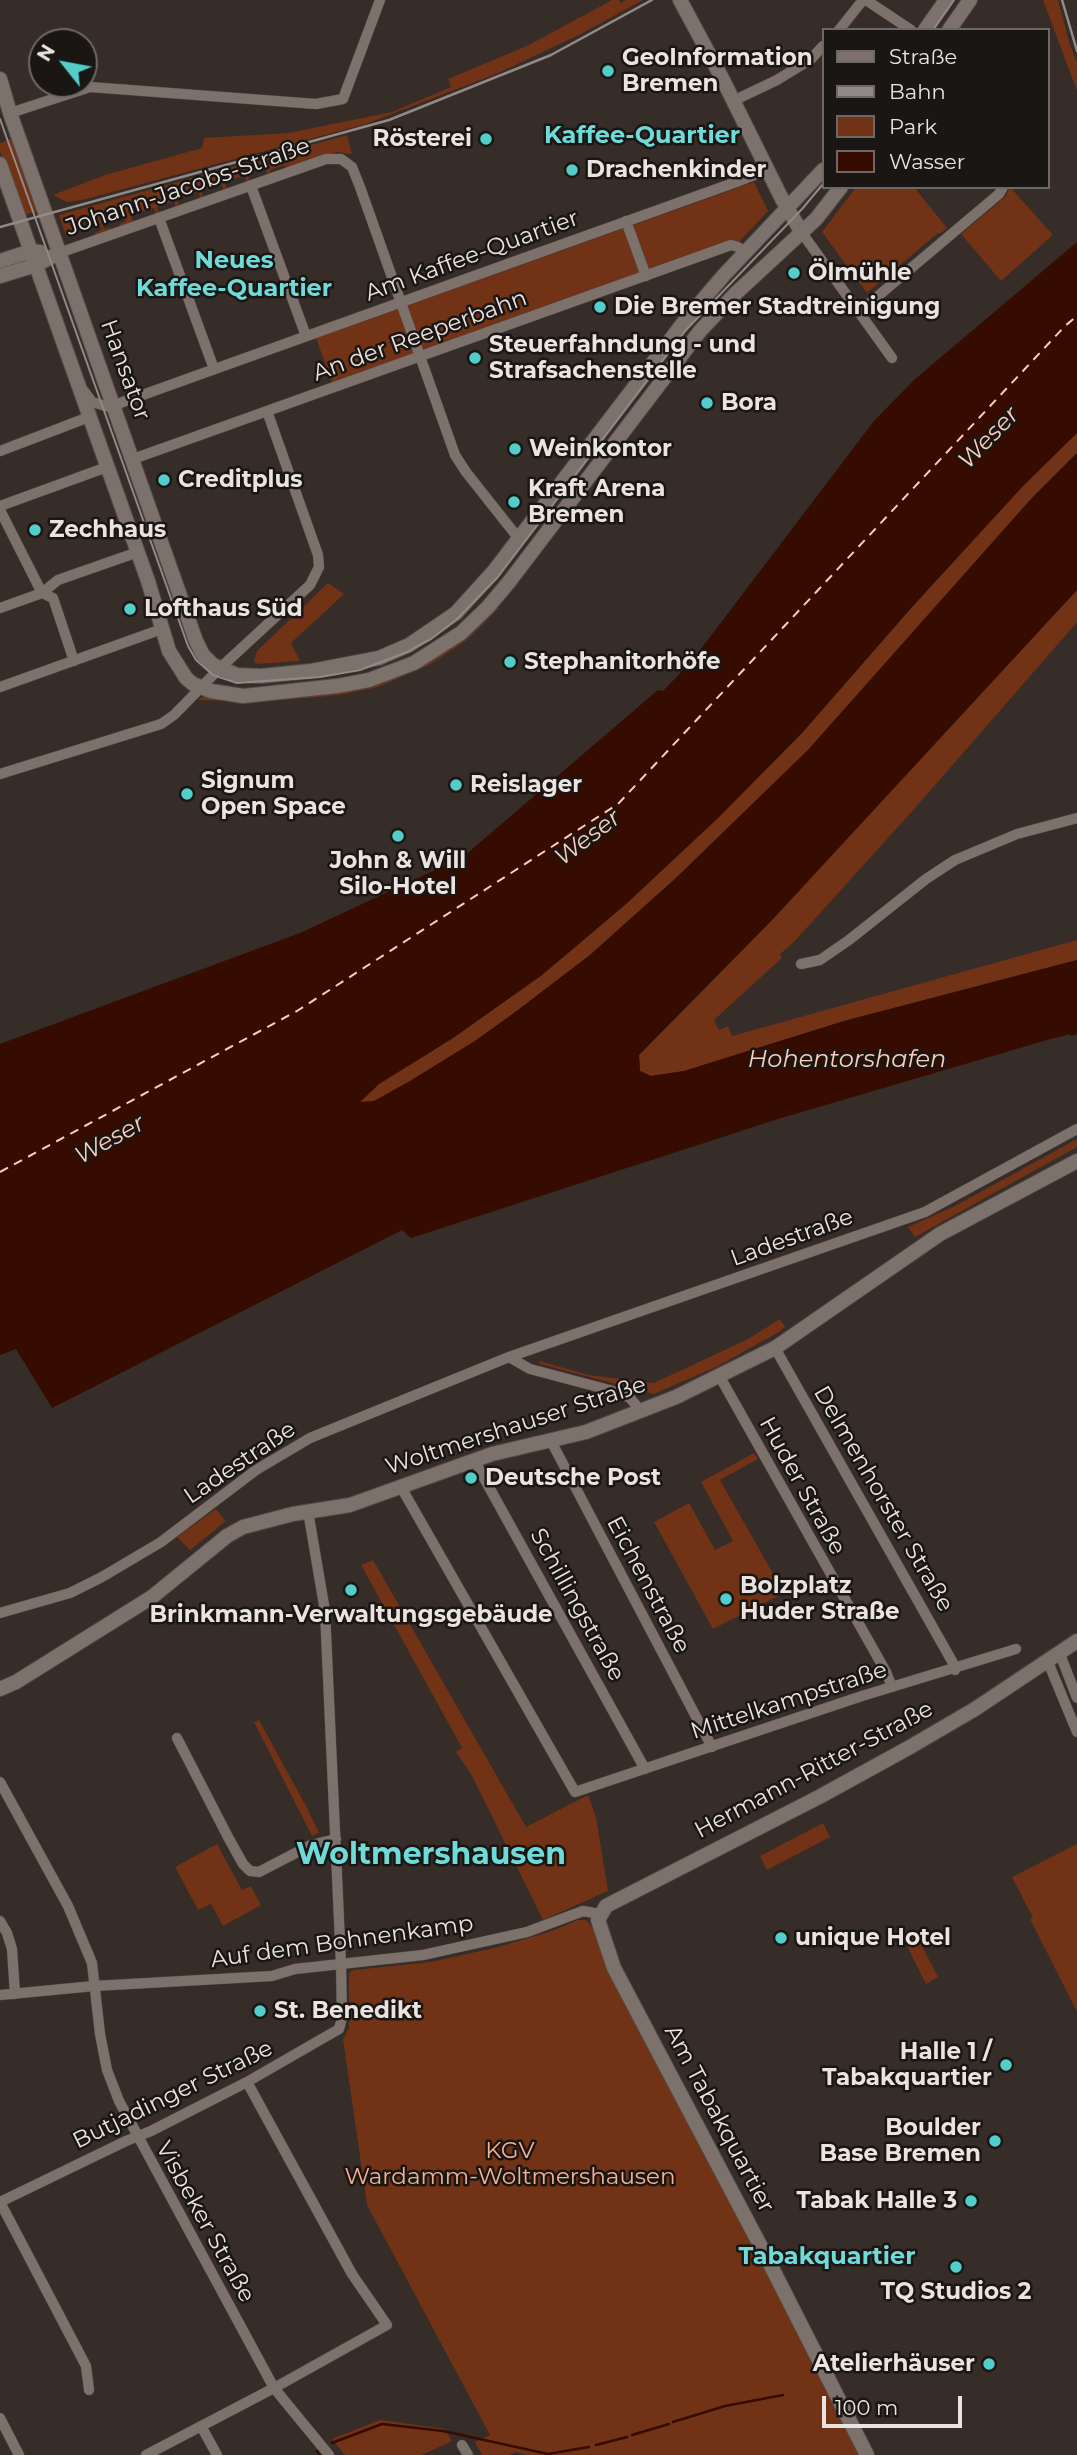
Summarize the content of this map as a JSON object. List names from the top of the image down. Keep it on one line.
{"streets":{"street":["Johann-Jacobs-Straße","Am Kaffee-Quartier","An der Reeperbahn","Hansator","Ladestraße","Woltmershauser Straße","Huder Straße","Delmenhorster Straße","Eichenstraße","Schillingstraße","Mittelkampstraße","Hermann-Ritter-Straße","Auf dem Bohnenkamp","Butjadinger Straße","Am Tabakquartier","Visbeker Straße"]},"crossings":[["Johann-Jacobs-Straße","Am Kaffee-Quartier"],["Johann-Jacobs-Straße","Hansator"],["Am Kaffee-Quartier","Hansator"],["An der Reeperbahn","Hansator"],["Woltmershauser Straße","Huder Straße"],["Woltmershauser Straße","Delmenhorster Straße"],["Woltmershauser Straße","Eichenstraße"],["Woltmershauser Straße","Schillingstraße"],["Woltmershauser Straße","Mittelkampstraße"],["Huder Straße","Mittelkampstraße"],["Delmenhorster Straße","Mittelkampstraße"],["Eichenstraße","Mittelkampstraße"],["Schillingstraße","Mittelkampstraße"],["Hermann-Ritter-Straße","Auf dem Bohnenkamp"],["Hermann-Ritter-Straße","Am Tabakquartier"],["Auf dem Bohnenkamp","Butjadinger Straße"],["Auf dem Bohnenkamp","Am Tabakquartier"],["Auf dem Bohnenkamp","Visbeker Straße"],["Butjadinger Straße","Visbeker Straße"]],"districts":["Kaffee-Quartier","Neues Kaffee-Quartier","Woltmershausen","Tabakquartier"],"water":["Weser","Hohentorshafen"],"parks":["KGV Wardamm-Woltmershausen"],"places":["GeoInformation Bremen","Rösterei","Drachenkinder","Ölmühle","Die Bremer Stadtreinigung","Steuerfahndung - und Strafsachenstelle","Bora","Weinkontor","Creditplus","Kraft Arena Bremen","Zechhaus","Lofthaus Süd","Stephanitorhöfe","Reislager","Signum Open Space","John & Will Silo-Hotel","Deutsche Post","Brinkmann-Verwaltungsgebäude","Bolzplatz Huder Straße","unique Hotel","St. Benedikt","Halle 1 / Tabakquartier","Boulder Base Bremen","Tabak Halle 3","TQ Studios 2","Atelierhäuser"],"legend":["Straße","Bahn","Park","Wasser"],"scale_bar":"100 m","north":"top left"}
